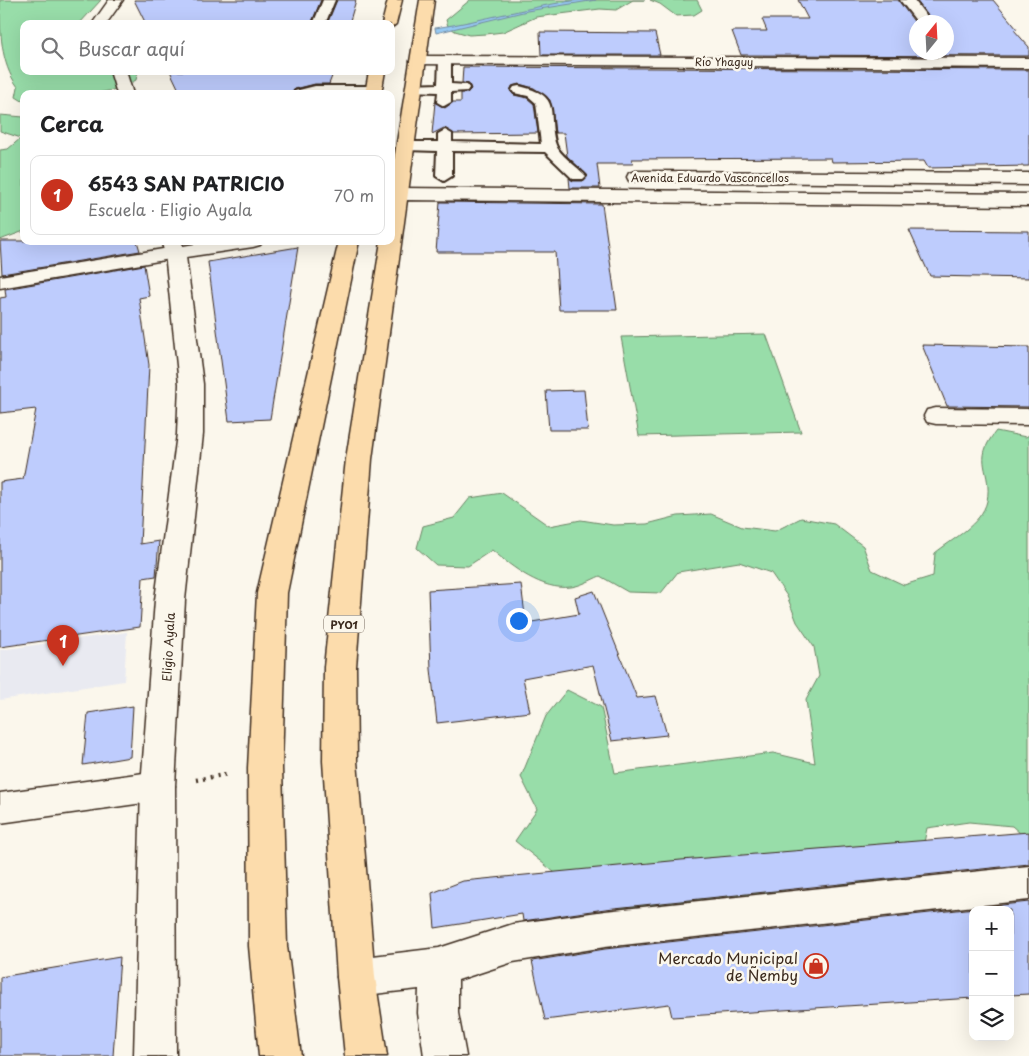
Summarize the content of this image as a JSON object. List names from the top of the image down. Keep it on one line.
{"streets":{"highway":["PY01"],"street":["Río Yhaguy","Avenida Eduardo Vasconcellos","Eligio Ayala"]},"crossings":[["Río Yhaguy","PY01"],["Avenida Eduardo Vasconcellos","PY01"]],"places":{"shop":["Mercado Municipal de Ñemby"]},"north":"top","page":{"search":"Buscar aquí","heading":"Cerca","list":[{"mark":"1","name":"6543 SAN PATRICIO","note":"Escuela · Eligio Ayala","value":"70 m"}],"pins":"1","map_buttons":["+","−"]}}
